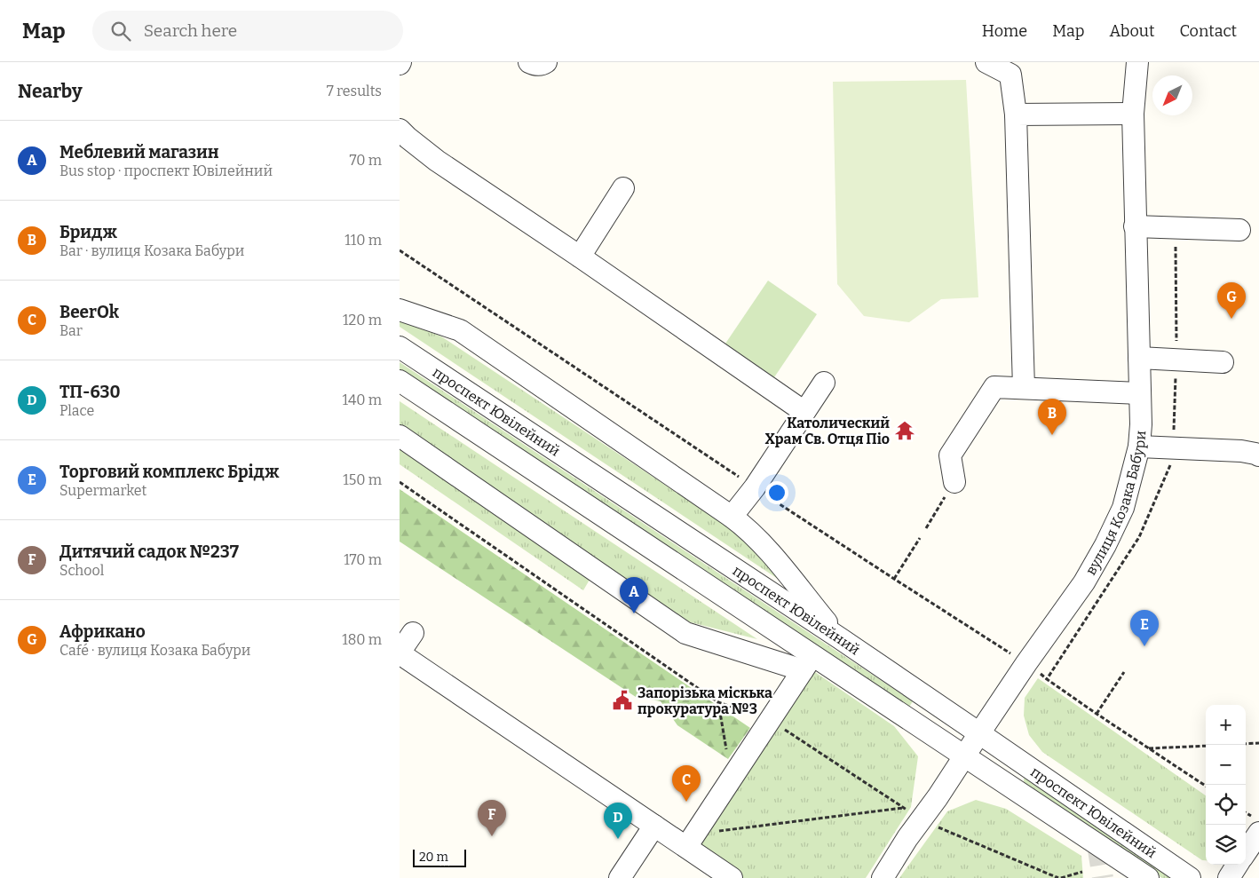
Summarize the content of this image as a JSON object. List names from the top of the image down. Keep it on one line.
{"streets":{"street":["проспект Ювілейний","вулиця Козака Бабури"]},"crossings":[["проспект Ювілейний","вулиця Козака Бабури"]],"places":{"temple":["Католический Храм Св. Отця Піо"],"public building":["Запорізька міскька прокуратура №3"]},"scale_bar":"20 m","north":"bottom left","page":{"header":"Map","search":"Search here","nav":["Home","Map","About","Contact"],"heading":["Nearby","7 results"],"list":[{"mark":"A","name":"Меблевий магазин","note":"Bus stop · проспект Ювілейний","value":"70 m"},{"mark":"B","name":"Бридж","note":"Bar · вулиця Козака Бабури","value":"110 m"},{"mark":"C","name":"BeerOk","note":"Bar","value":"120 m"},{"mark":"D","name":"ТП-630","note":"Place","value":"140 m"},{"mark":"E","name":"Торговий комплекс Брідж","note":"Supermarket","value":"150 m"},{"mark":"F","name":"Дитячий садок №237","note":"School","value":"170 m"},{"mark":"G","name":"Африкано","note":"Café · вулиця Козака Бабури","value":"180 m"}],"pins":["G","B","A","E","C","F","D"],"map_buttons":["+","−"],"scale":"20 m"}}
